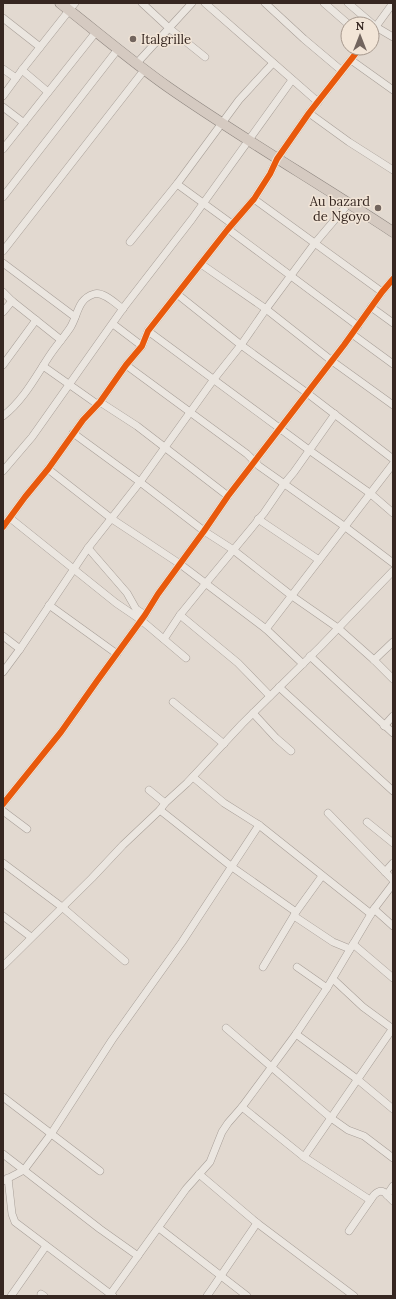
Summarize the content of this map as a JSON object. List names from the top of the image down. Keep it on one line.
{"places":["Italgrille","Au bazard de Ngoyo"],"north":"top"}
